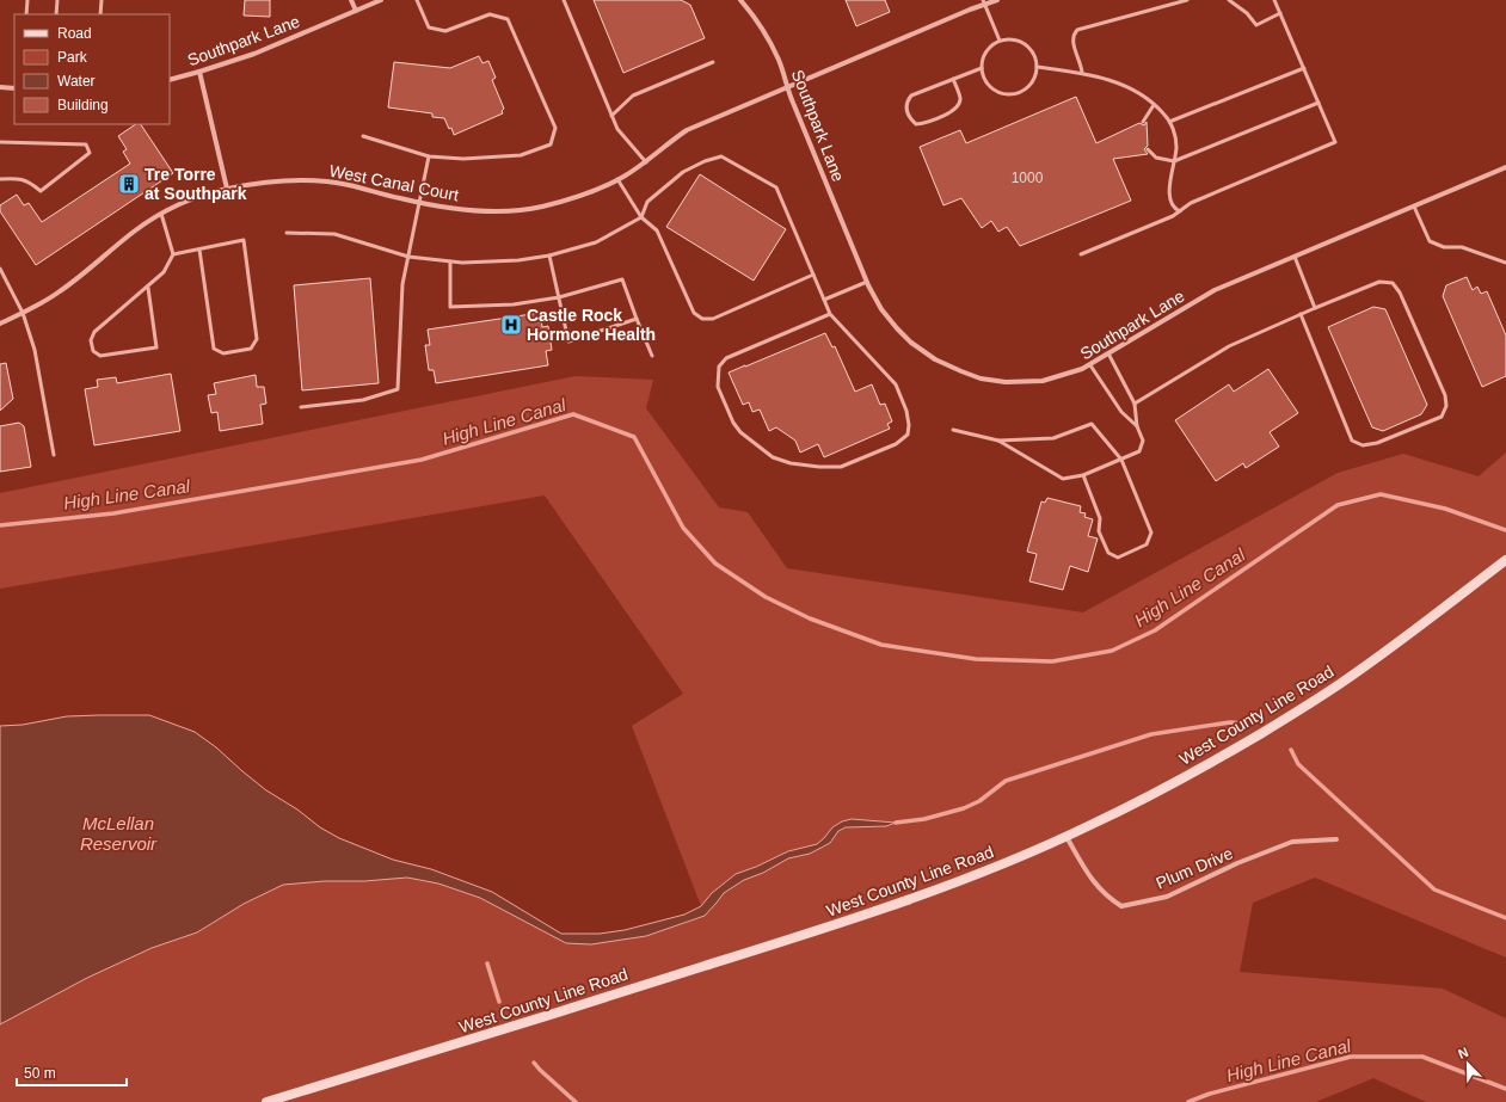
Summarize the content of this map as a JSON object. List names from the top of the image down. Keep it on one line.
{"streets":{"main road":["West County Line Road"],"street":["Southpark Lane","West Canal Court","Plum Drive"]},"crossings":[["Southpark Lane","West Canal Court"],["West County Line Road","Plum Drive"]],"water":["High Line Canal","McLellan Reservoir"],"places":{"building":["Tre Torre at Southpark"],"hospital":["Castle Rock Hormone Health"]},"house_numbers":["1000"],"legend":["Road","Park","Water","Building"],"scale_bar":"50 m","north":"top left"}
